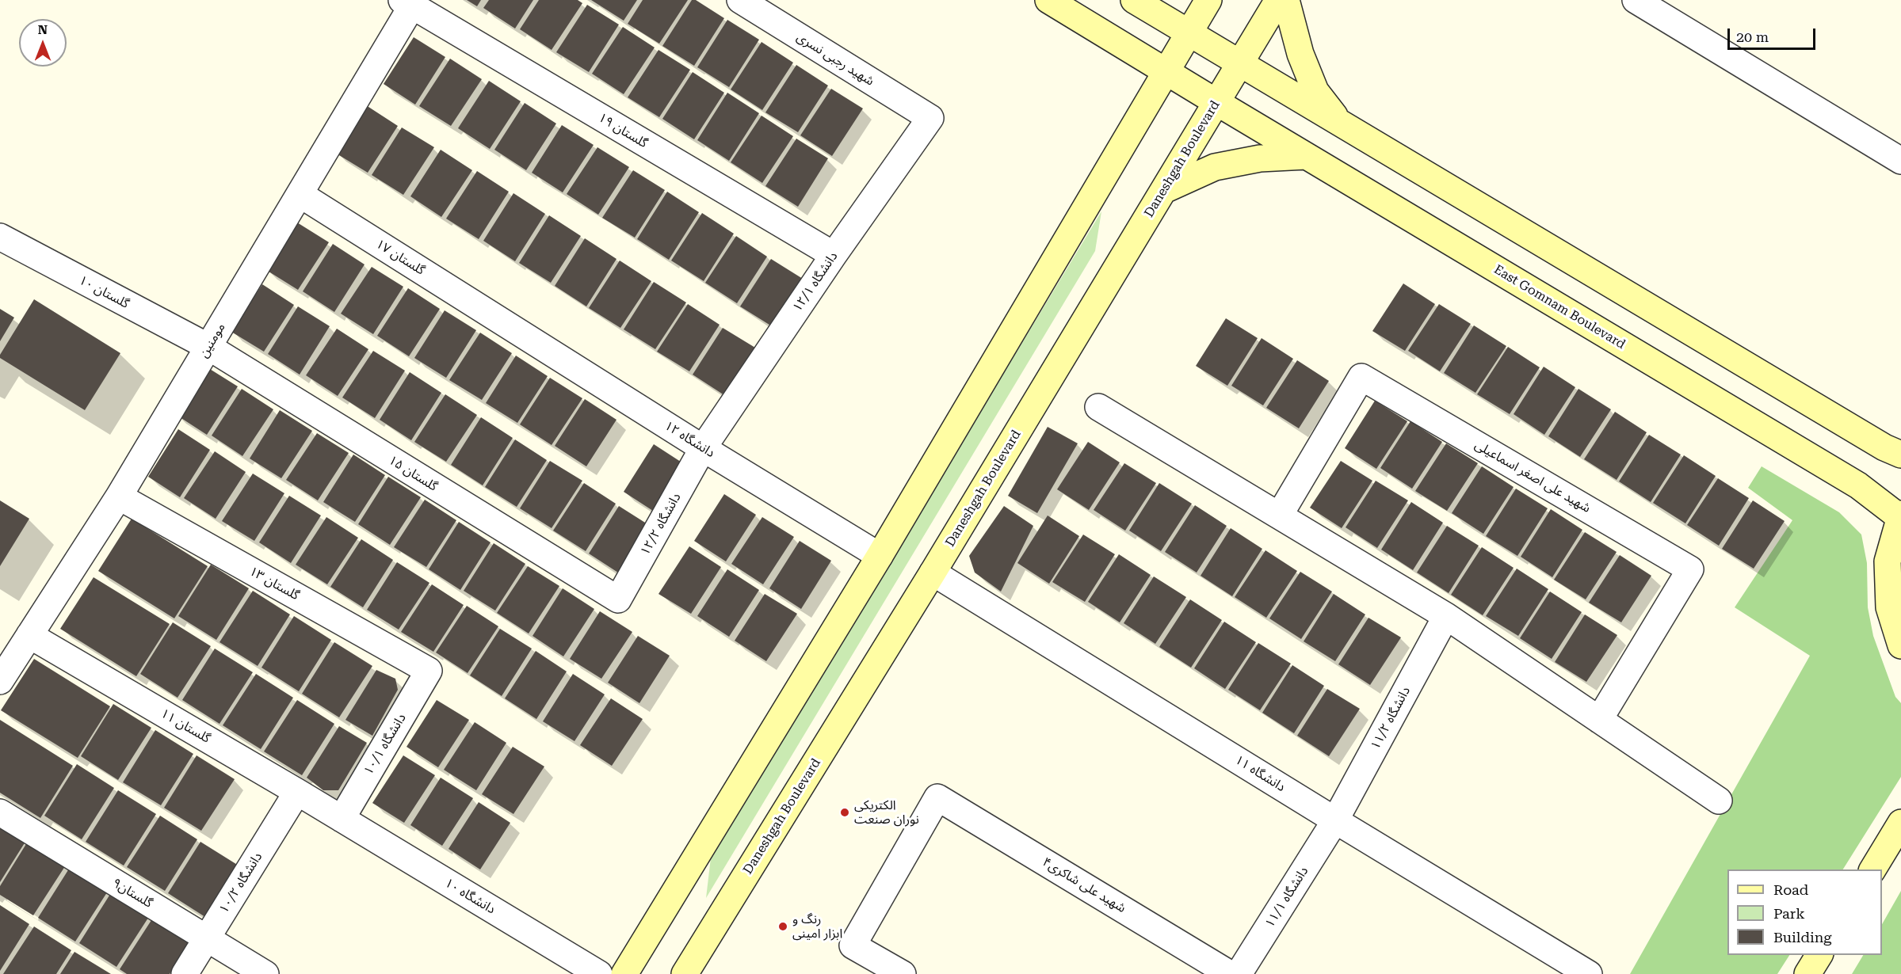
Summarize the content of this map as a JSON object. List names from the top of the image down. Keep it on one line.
{"streets":{"main road":["Daneshgah Boulevard","East Gomnam Boulevard"],"street":["شهید رجبی نسری","گلستان ۱۹","گلستان ۱۷","دانشگاه ۱۲/۱","گلستان ۱۰","مومنین","دانشگاه ۱۲","گلستان ۱۵","شهید علی اصغر اسماعیلی","دانشگاه ۱۲/۲","گلستان ۱۳","دانشگاه ۱۱/۲","گلستان ۱۱","دانشگاه ۱۰/۱","دانشگاه ۱۱","دانشگاه ۱۰/۲","شهید علی شاکری۴","گلستان۹","دانشگاه ۱۰","دانشگاه ۱۱/۱"]},"crossings":[["شهید رجبی نسری","دانشگاه ۱۲/۱"],["گلستان ۱۹","دانشگاه ۱۲/۱"],["گلستان ۱۹","مومنین"],["Daneshgah Boulevard","East Gomnam Boulevard"],["Daneshgah Boulevard","دانشگاه ۱۱"],["گلستان ۱۷","مومنین"],["گلستان ۱۷","دانشگاه ۱۲"],["دانشگاه ۱۲/۱","دانشگاه ۱۲"],["دانشگاه ۱۲/۱","دانشگاه ۱۲/۲"],["گلستان ۱۰","مومنین"],["گلستان ۱۰","گلستان ۱۵"],["مومنین","گلستان ۱۵"],["مومنین","گلستان ۱۳"],["مومنین","گلستان ۱۱"],["دانشگاه ۱۲","دانشگاه ۱۲/۲"],["گلستان ۱۵","دانشگاه ۱۲/۲"],["گلستان ۱۳","دانشگاه ۱۰/۱"],["دانشگاه ۱۱/۲","دانشگاه ۱۱"],["دانشگاه ۱۱/۲","دانشگاه ۱۱/۱"],["گلستان ۱۱","دانشگاه ۱۰/۱"],["گلستان ۱۱","دانشگاه ۱۰/۲"],["گلستان ۱۱","دانشگاه ۱۰"],["دانشگاه ۱۰/۱","دانشگاه ۱۰"],["دانشگاه ۱۱","دانشگاه ۱۱/۱"],["دانشگاه ۱۰/۲","گلستان۹"]],"places":["الکتریکی نوران صنعت","رنگ و ابزار امینی"],"legend":["Road","Park","Building"],"scale_bar":"20 m","north":"top"}
